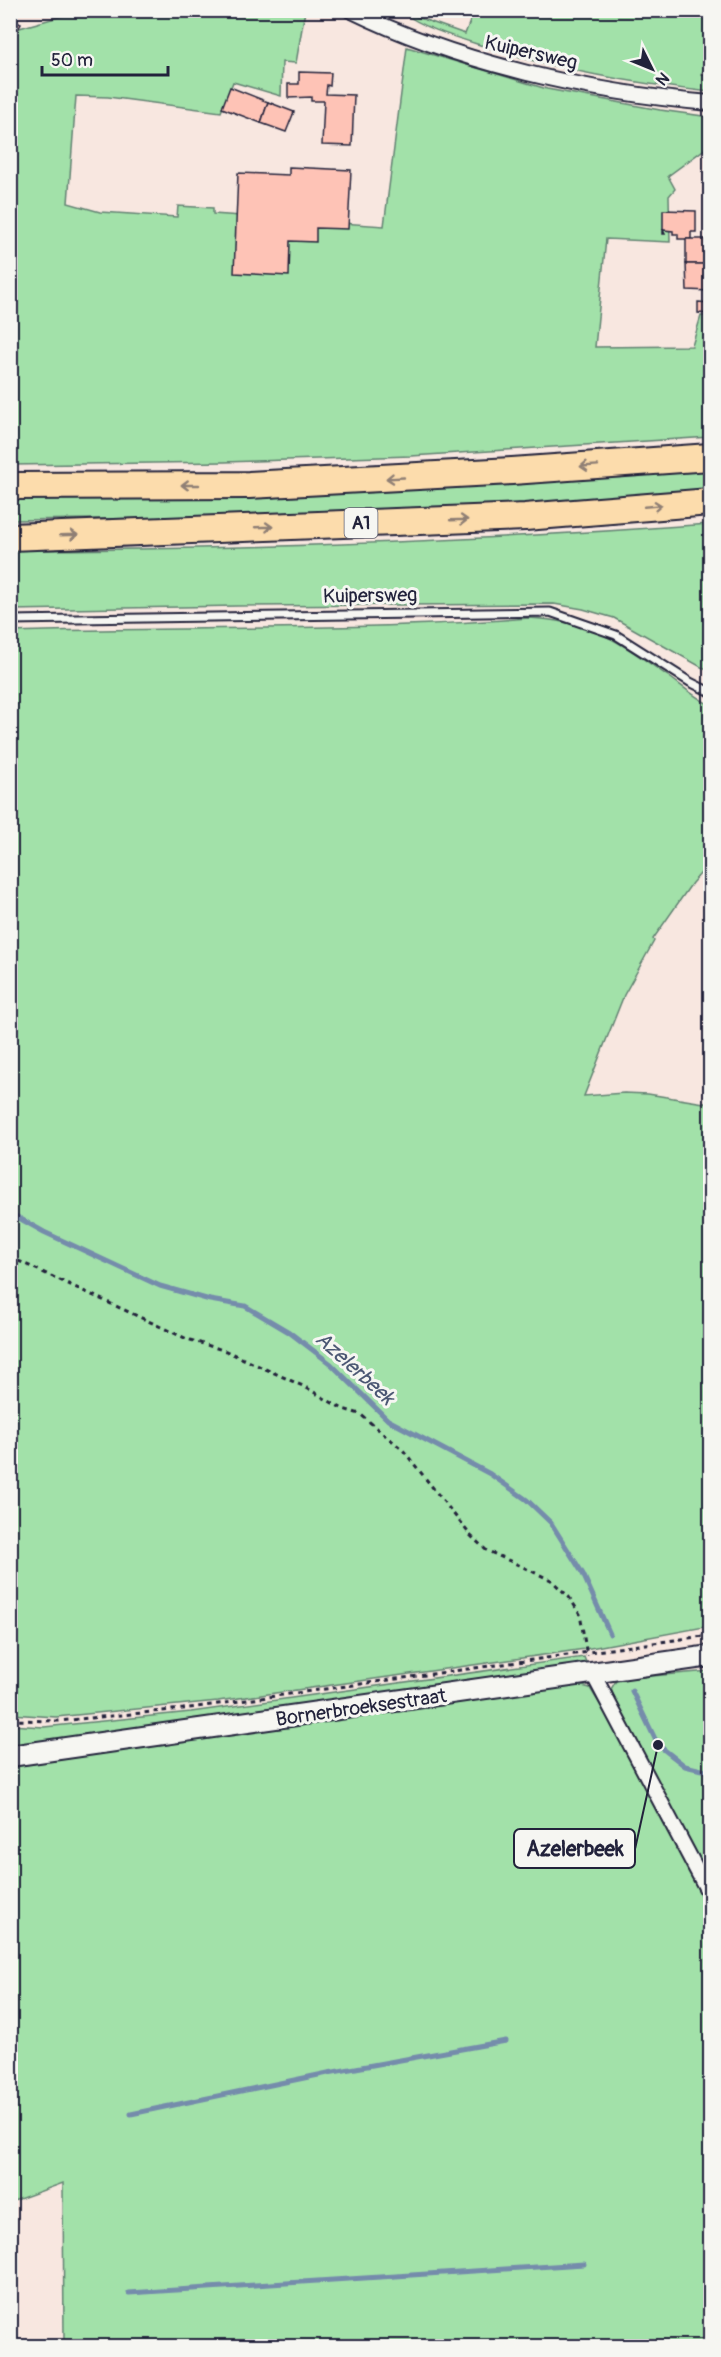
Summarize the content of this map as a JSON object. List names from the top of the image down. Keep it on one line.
{"streets":{"highway":["A1"],"main road":["Bornerbroeksestraat"],"street":["Kuipersweg"]},"water":["Azelerbeek"],"places":["Azelerbeek"],"scale_bar":"50 m","north":"bottom right"}
